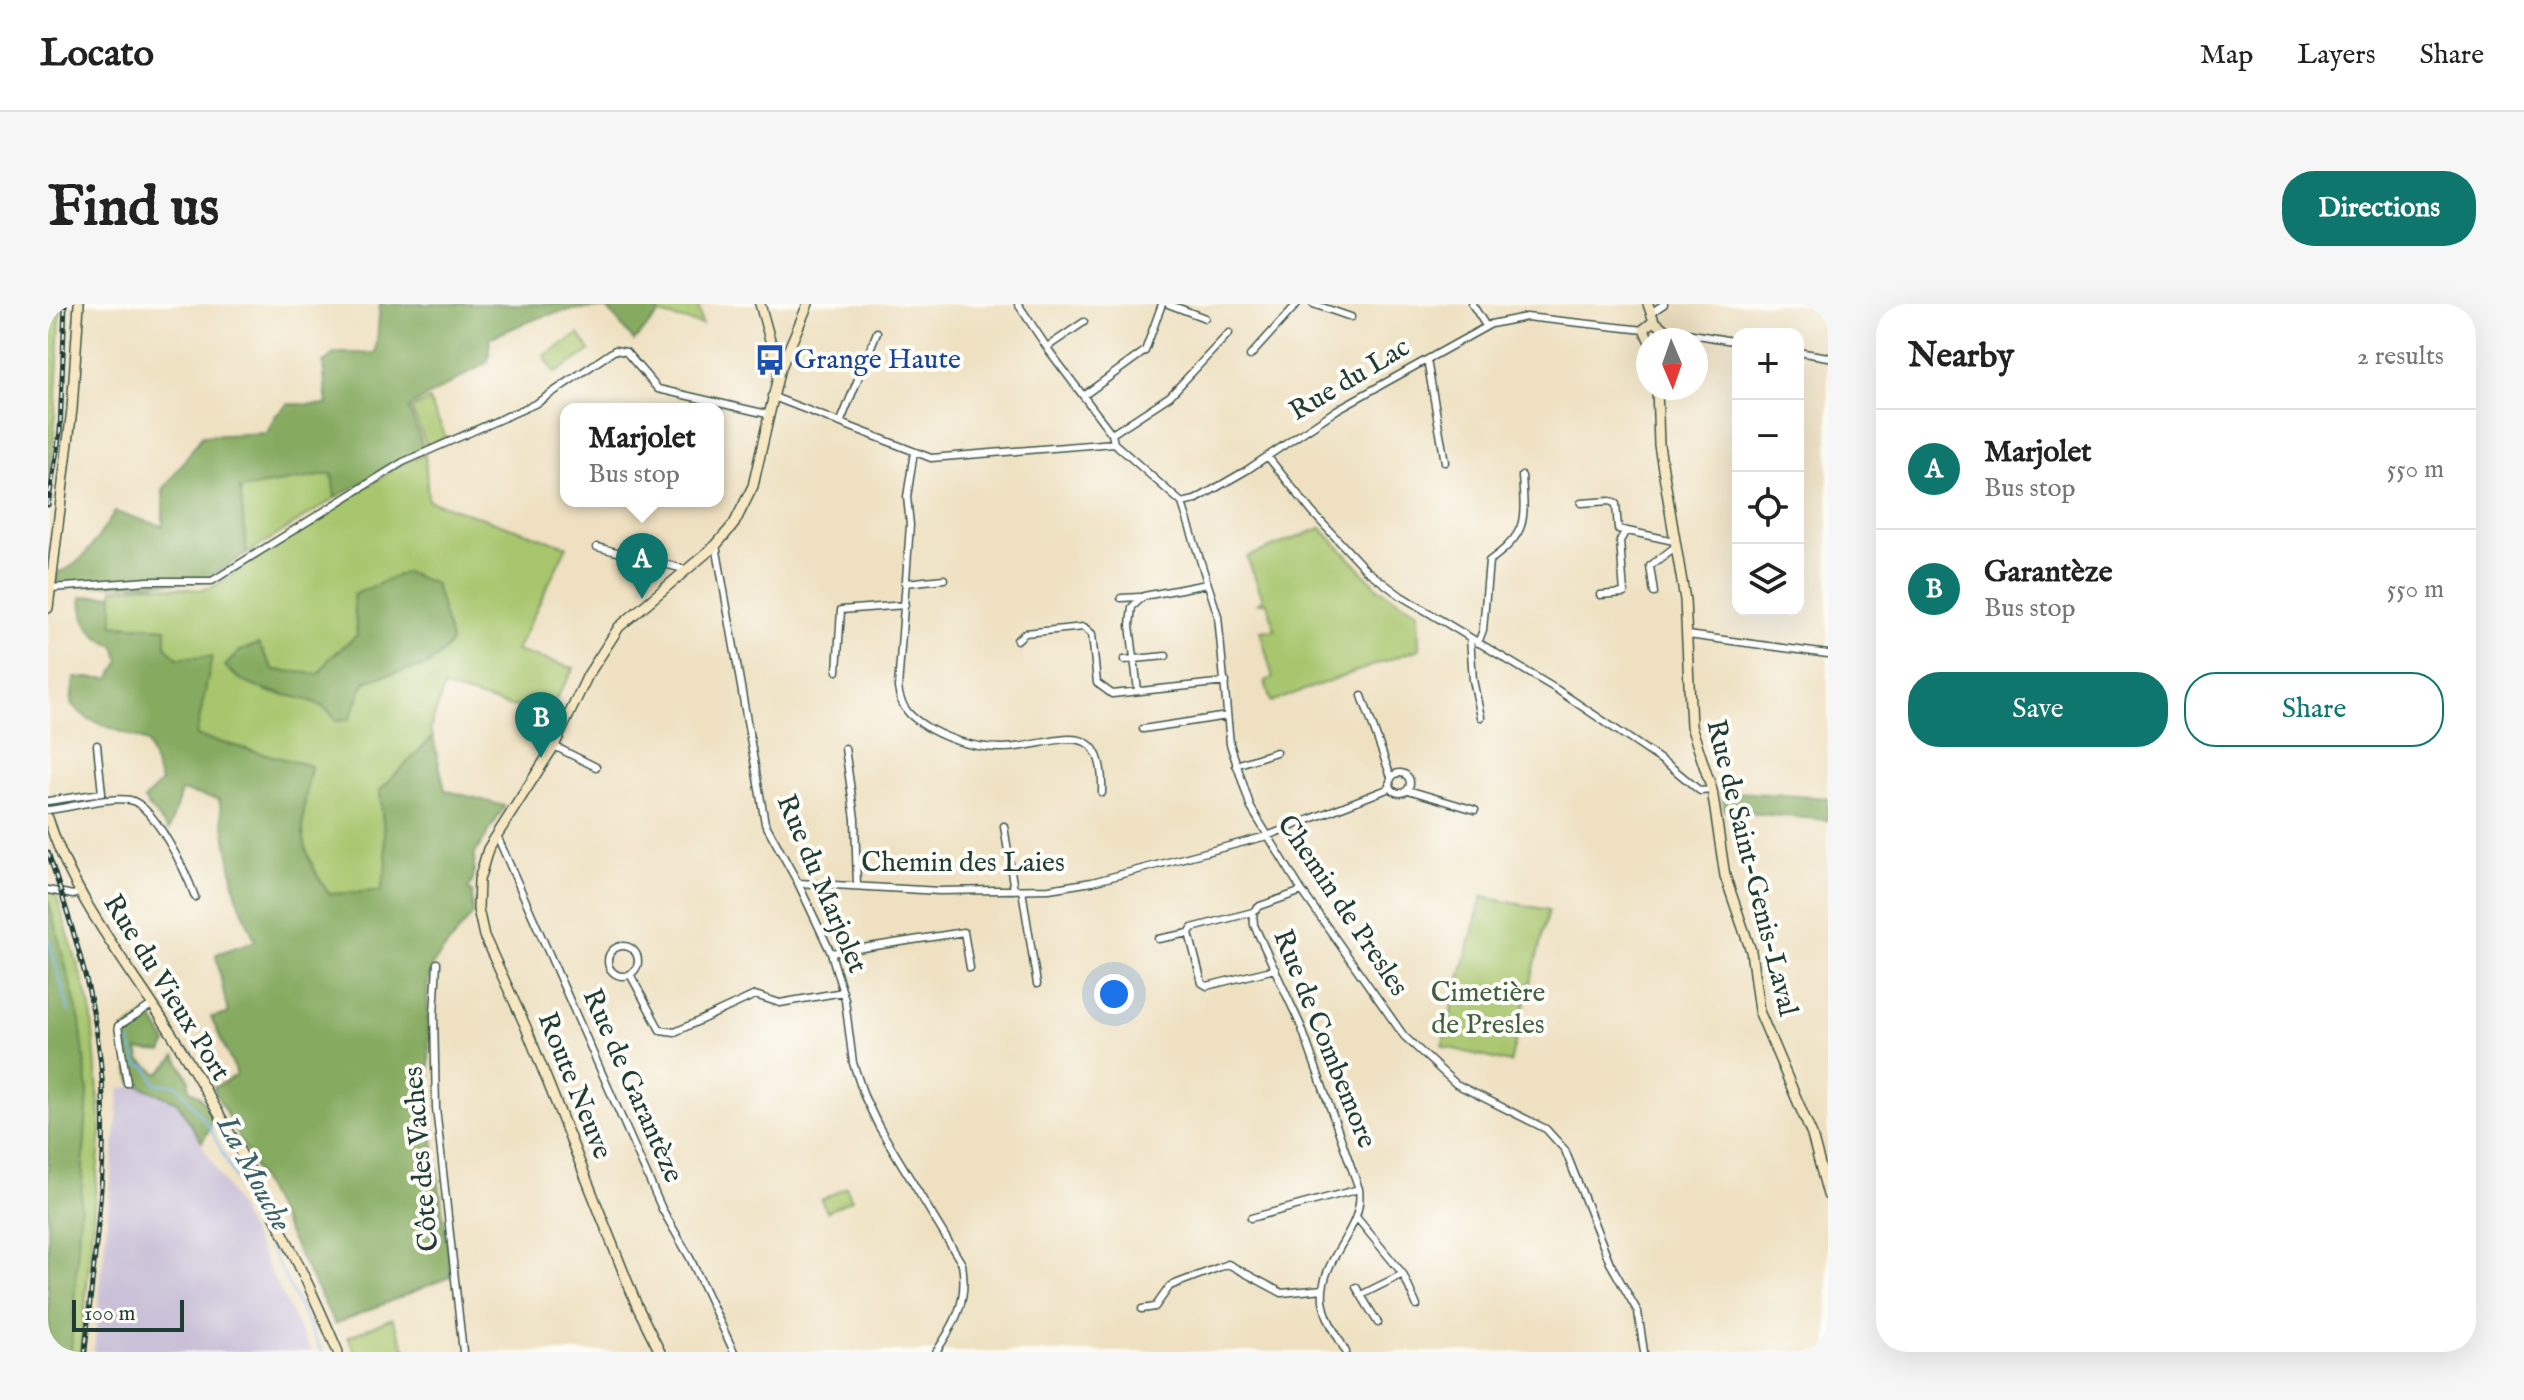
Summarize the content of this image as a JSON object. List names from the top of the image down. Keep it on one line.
{"streets":{"street":["Rue du Lac","Chemin des Laies","Rue de Saint-Genis-Laval","Rue du Marjolet","Chemin de Presles","Rue du Vieux Port","Rue de Combemore","Route Neuve","Rue de Garantèze","Côte des Vaches"]},"crossings":[["Rue du Lac","Chemin de Presles"],["Chemin des Laies","Rue du Marjolet"],["Chemin des Laies","Chemin de Presles"],["Rue du Marjolet","Route Neuve"],["Chemin de Presles","Rue de Combemore"],["Route Neuve","Rue de Garantèze"]],"water":["La Mouche"],"parks":["Cimetière de Presles"],"places":{"bus stop":["Grange Haute"]},"scale_bar":"100 m","north":"bottom","page":{"header":"Locato","nav":["Map","Layers","Share"],"buttons":["Directions",["Save","Share"]],"title":"Find us","heading":["Nearby","2 results"],"map_buttons":["+","−"],"popup":["Marjolet","Bus stop"],"list":[{"mark":"A","name":"Marjolet","note":"Bus stop","value":"550 m"},{"mark":"B","name":"Garantèze","note":"Bus stop","value":"550 m"}],"pins":["A","B"],"scale":"100 m"}}
